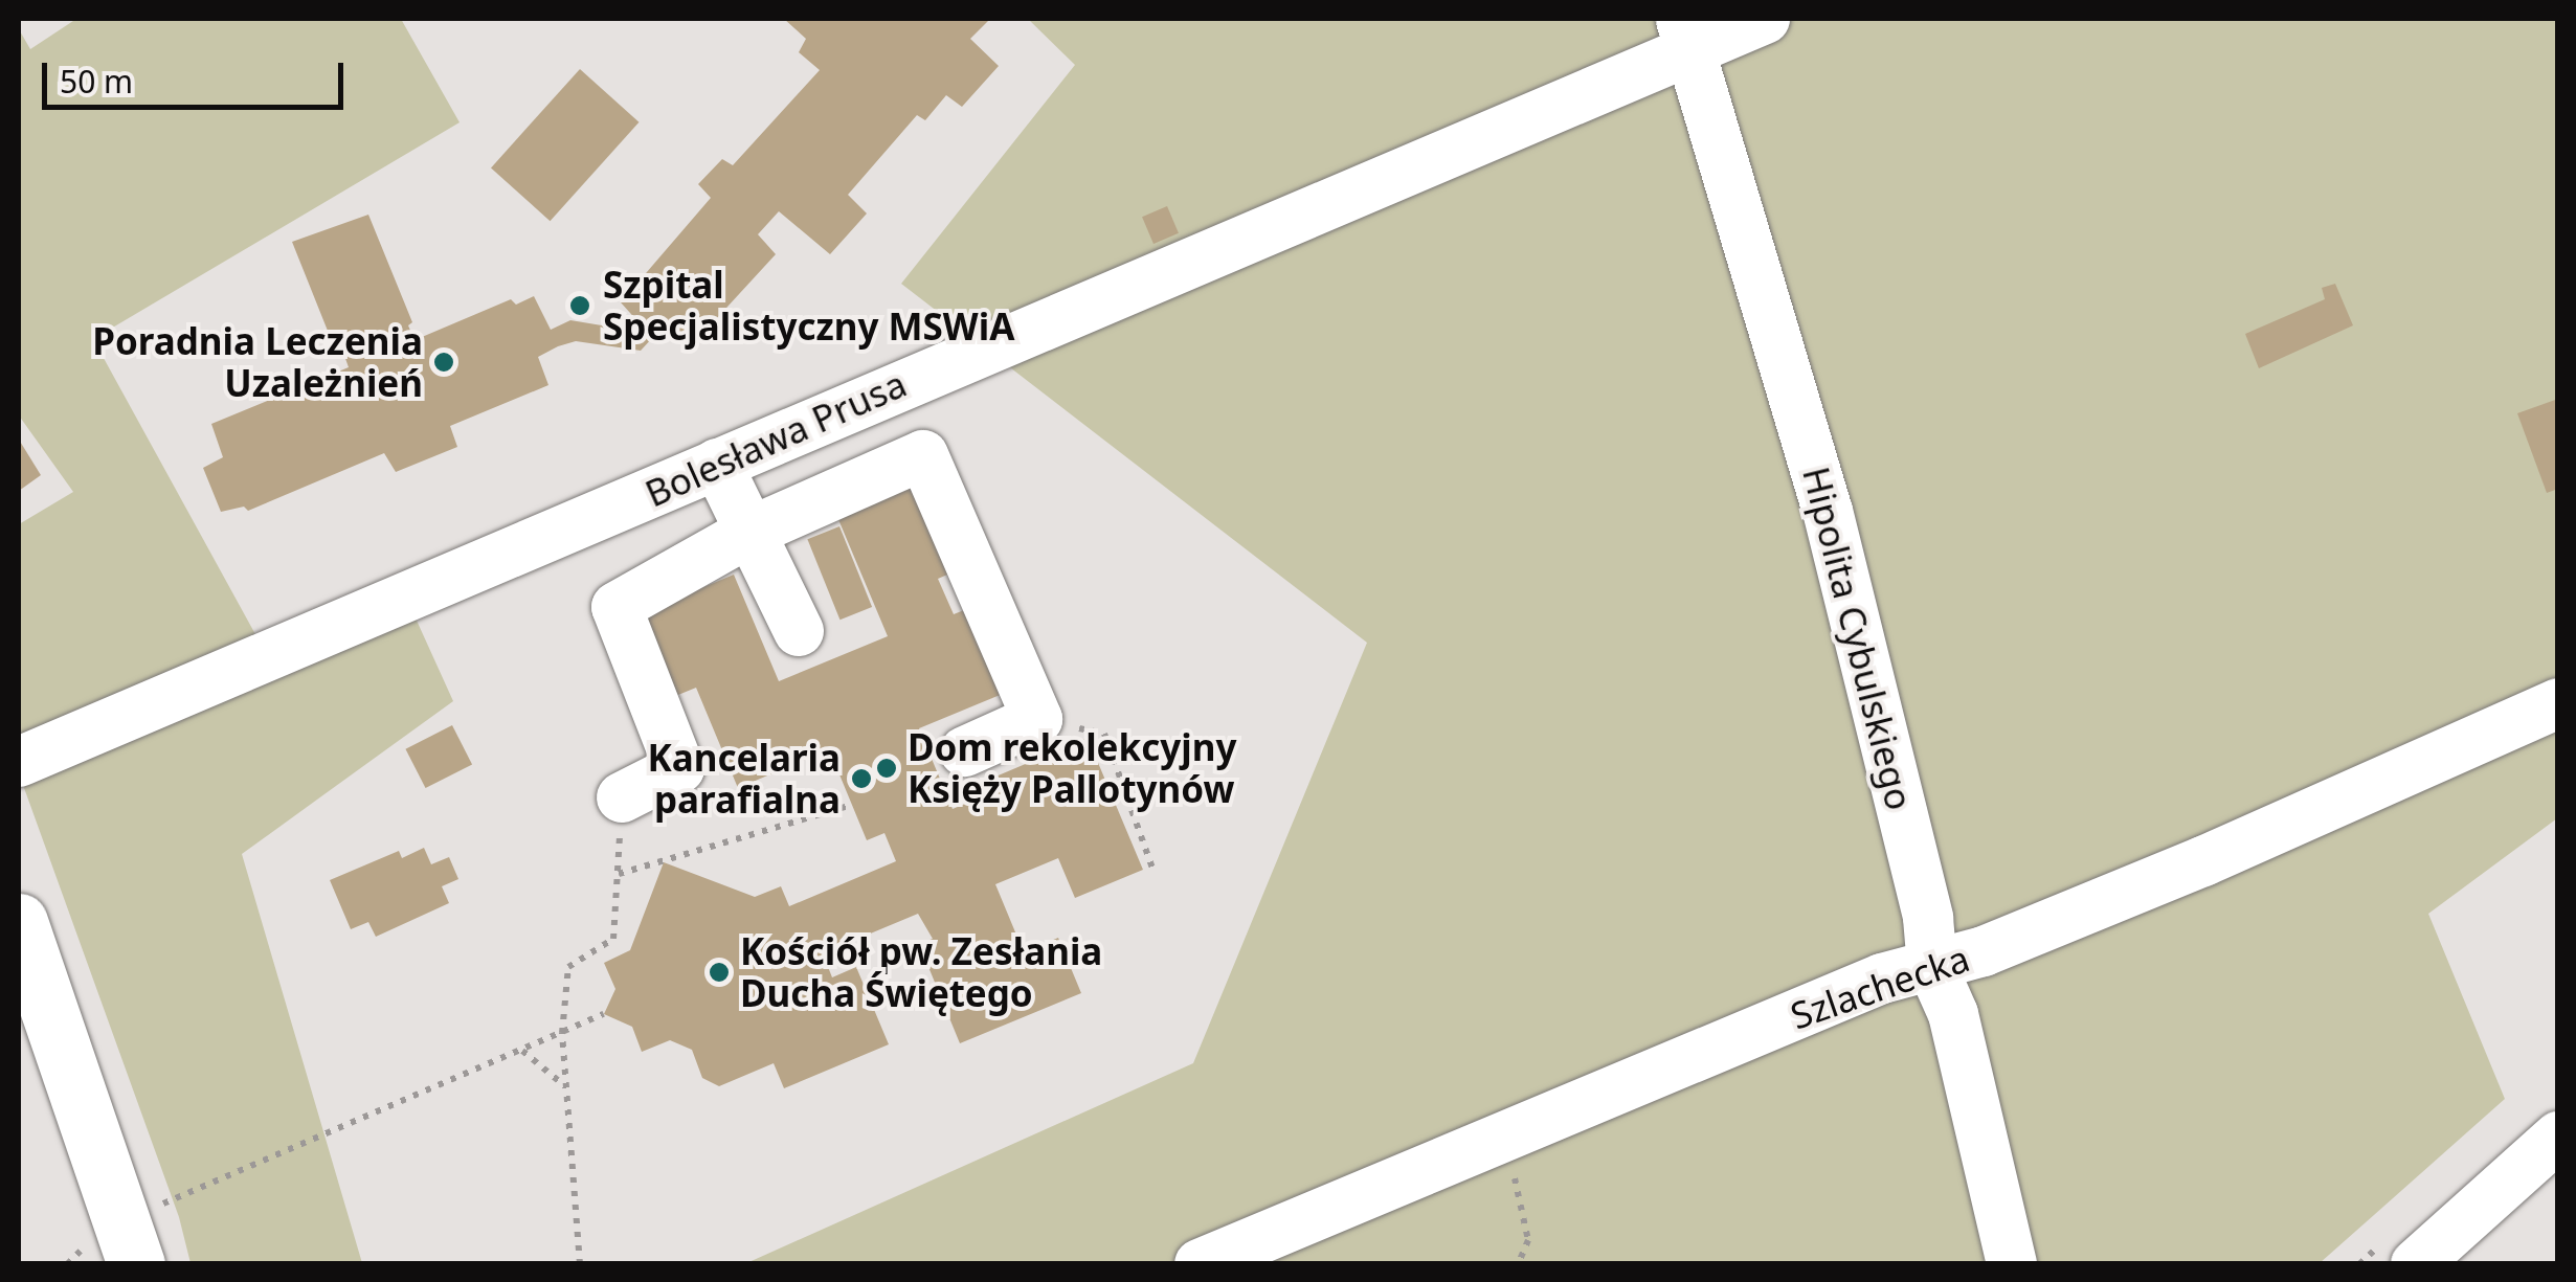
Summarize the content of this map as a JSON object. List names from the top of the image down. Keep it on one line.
{"streets":{"street":["Bolesława Prusa","Hipolita Cybulskiego","Szlachecka"]},"crossings":[["Bolesława Prusa","Hipolita Cybulskiego"],["Hipolita Cybulskiego","Szlachecka"]],"places":["Szpital Specjalistyczny MSWiA","Poradnia Leczenia Uzależnień","Dom rekolekcyjny Księży Pallotynów","Kancelaria parafialna","Kościół pw. Zesłania Ducha Świętego"],"scale_bar":"50 m"}
